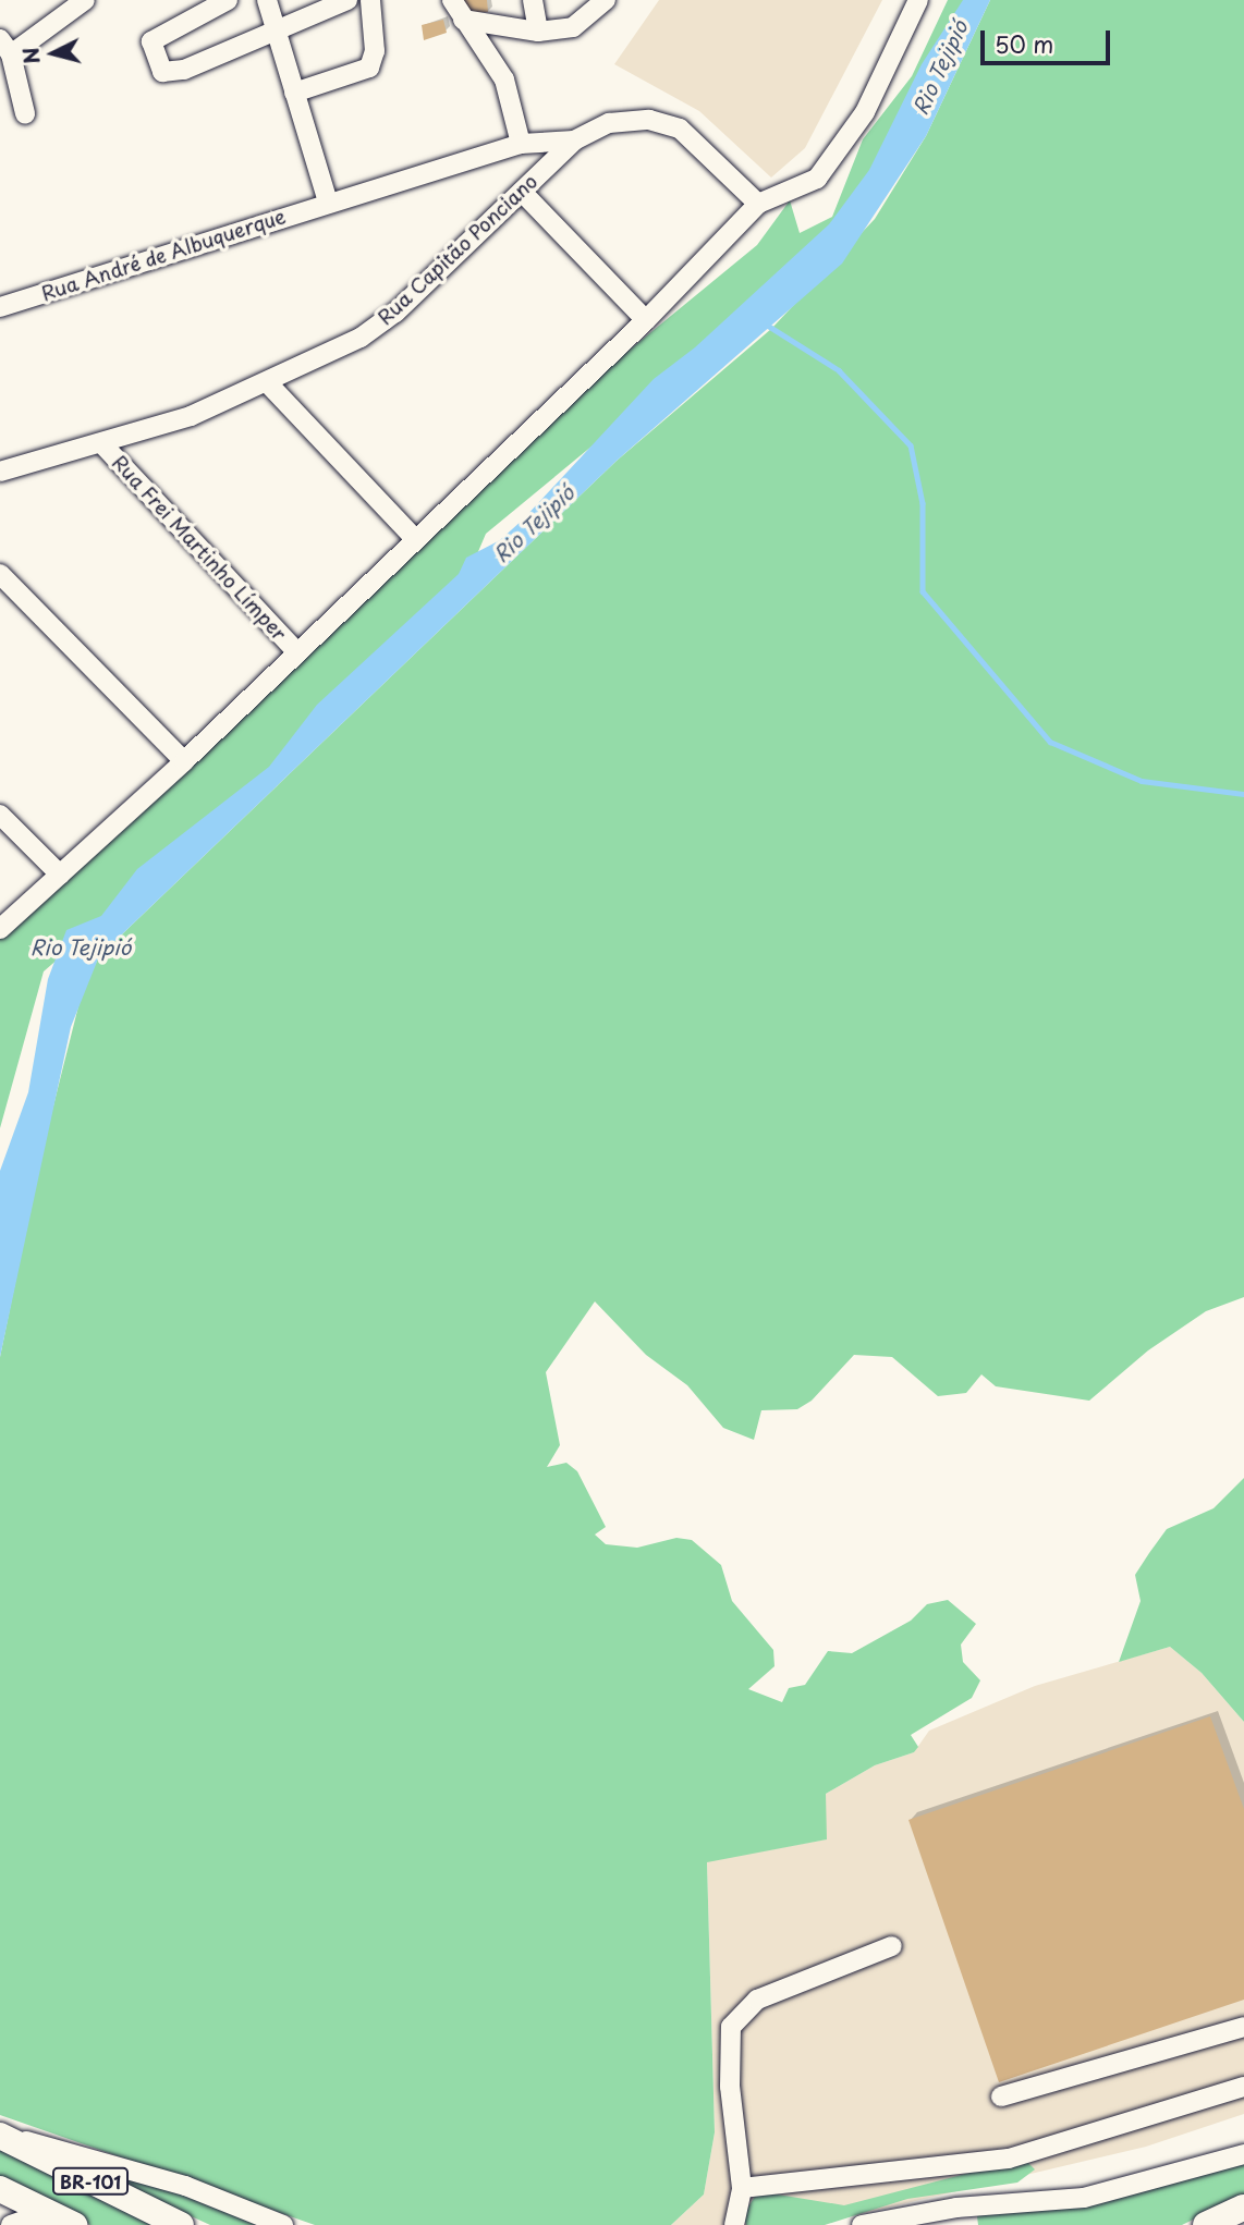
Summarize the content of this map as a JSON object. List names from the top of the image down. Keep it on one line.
{"streets":{"highway":["BR-101"],"street":["Rua Capitão Ponciano","Rua André de Albuquerque","Rua Frei Martinho Límper"]},"crossings":[["Rua Capitão Ponciano","Rua André de Albuquerque"],["Rua Capitão Ponciano","Rua Frei Martinho Límper"]],"water":["Rio Tejipió"],"scale_bar":"50 m","north":"left"}
